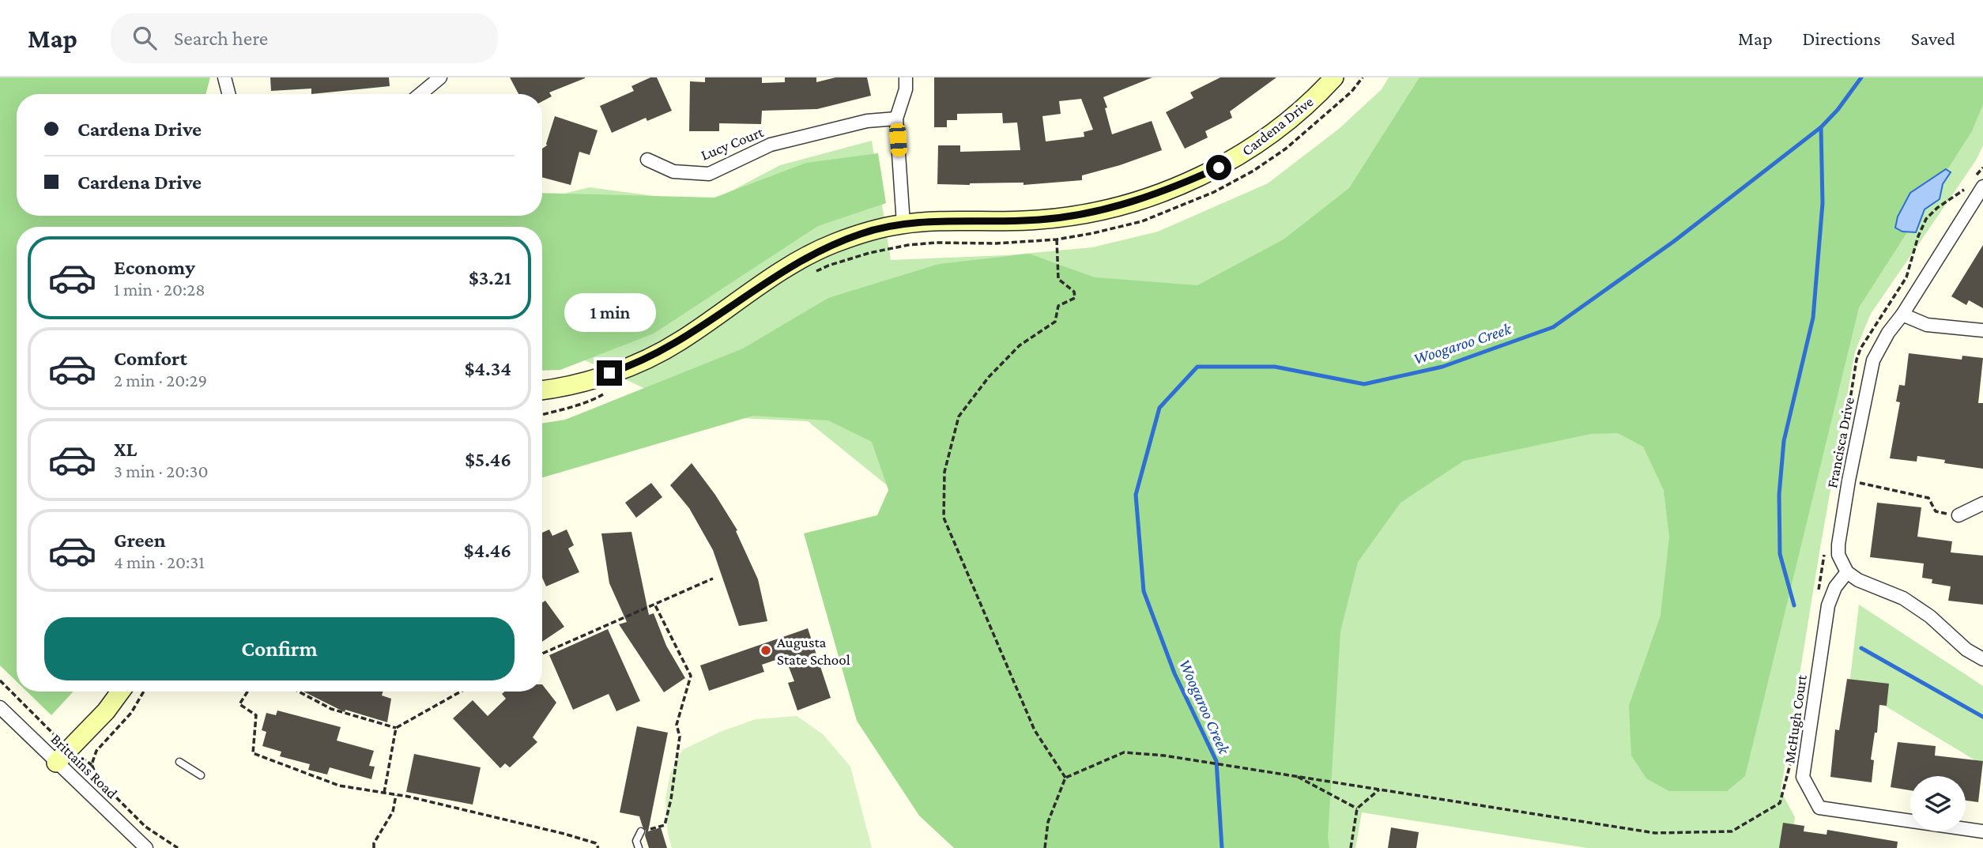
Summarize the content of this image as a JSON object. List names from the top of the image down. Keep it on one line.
{"streets":{"street":["Cardena Drive","Lucy Court","Francisca Drive","McHugh Court","Brittains Road"]},"crossings":[["Francisca Drive","McHugh Court"]],"water":["Woogaroo Creek"],"places":["Augusta State School"],"page":{"header":"Map","search":"Search here","nav":["Map","Directions","Saved"],"banner":["Cardena Drive","Cardena Drive"],"list":[{"name":"Economy","note":"1 min · 20:28","value":"$3.21"},{"name":"Comfort","note":"2 min · 20:29","value":"$4.34"},{"name":"XL","note":"3 min · 20:30","value":"$5.46"},{"name":"Green","note":"4 min · 20:31","value":"$4.46"}],"bubble":"1 min","buttons":"Confirm"}}
